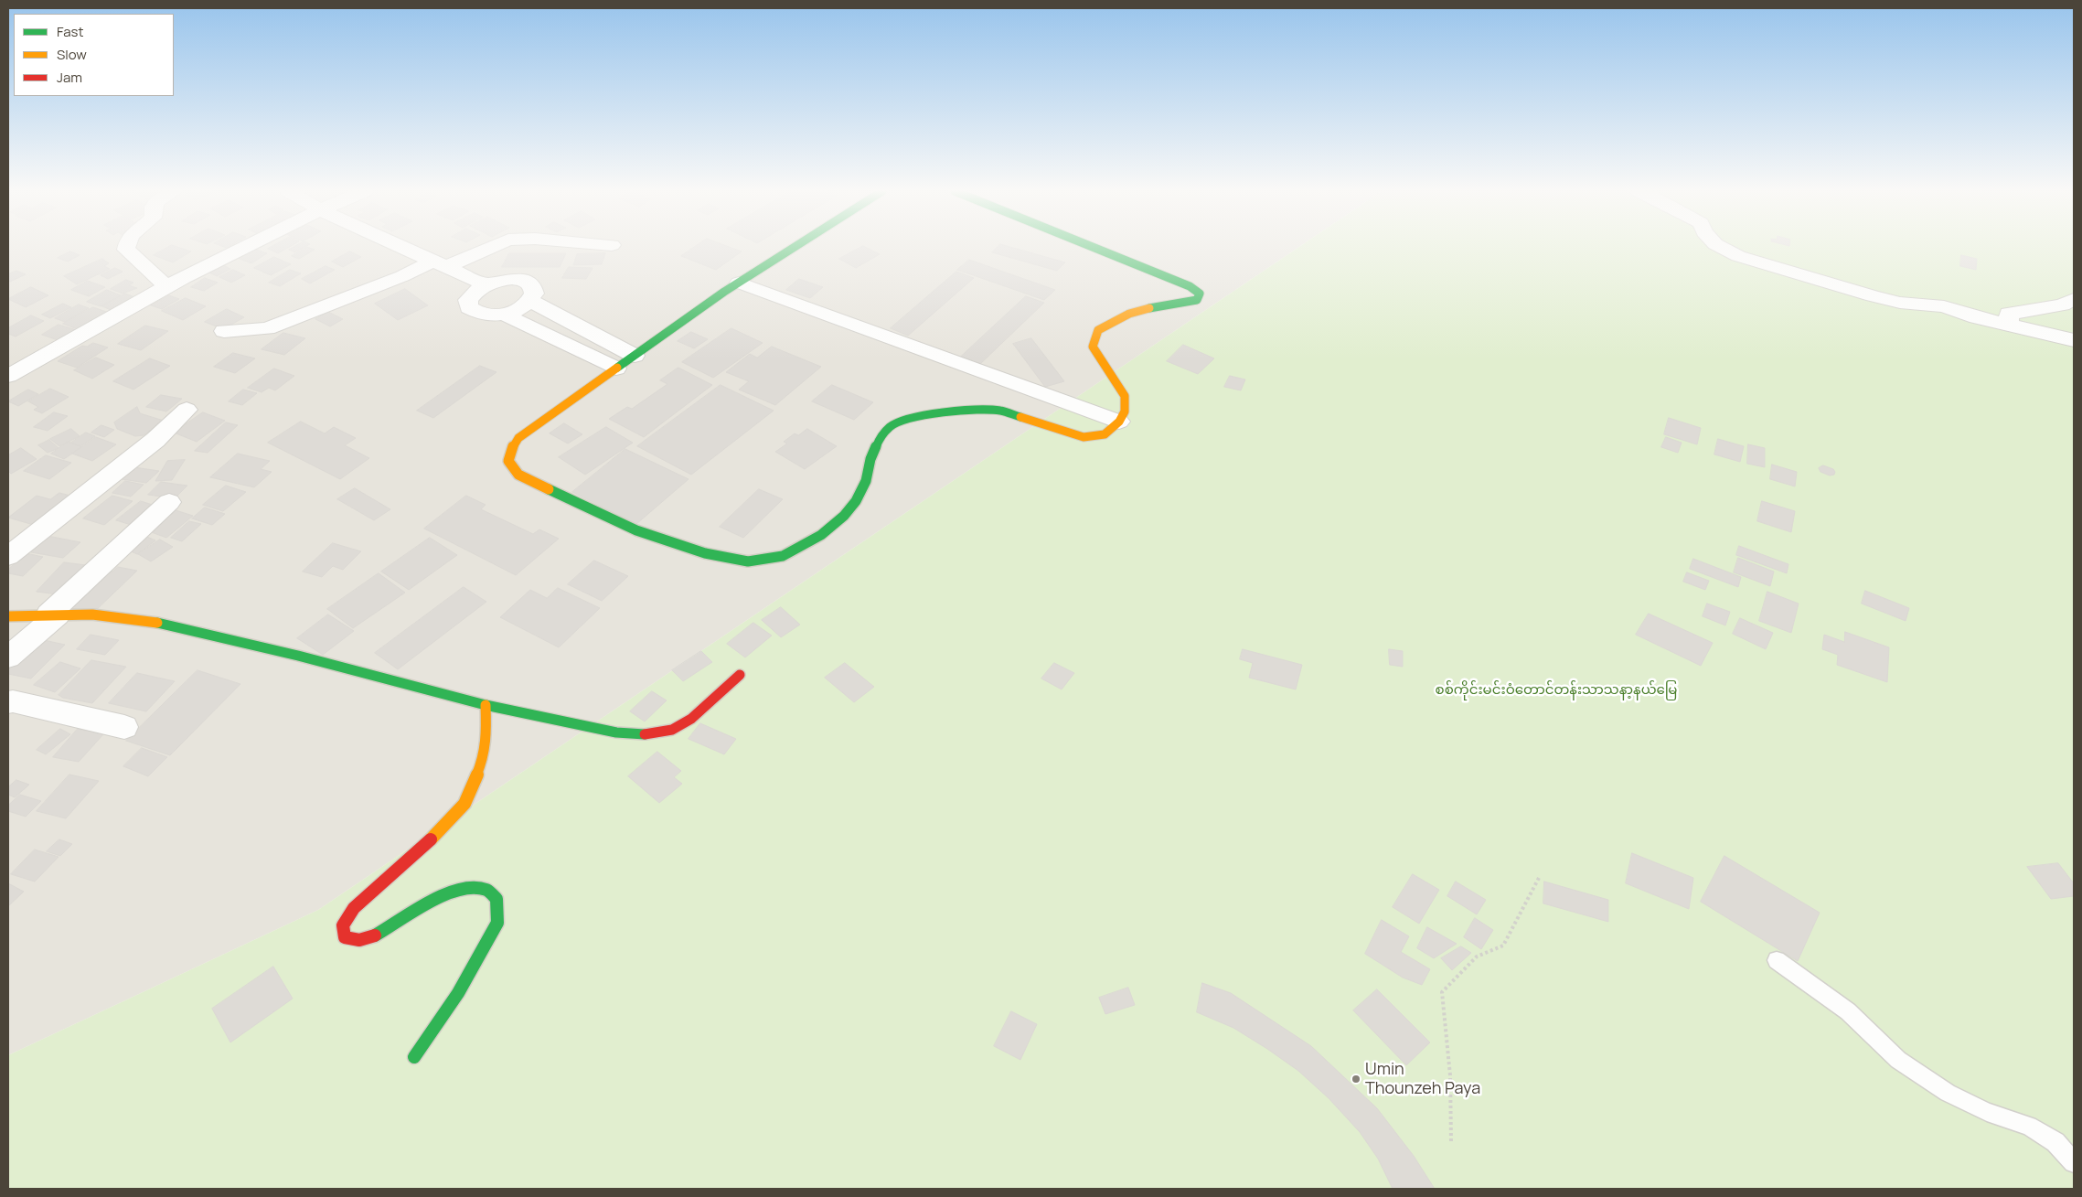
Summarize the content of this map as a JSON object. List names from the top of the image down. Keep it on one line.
{"parks":["စစ်ကိုင်းမင်းဝံတောင်တန်းသာသနာ့နယ်မြေ"],"places":["Umin Thounzeh Paya"],"legend":["Fast","Slow","Jam"]}
